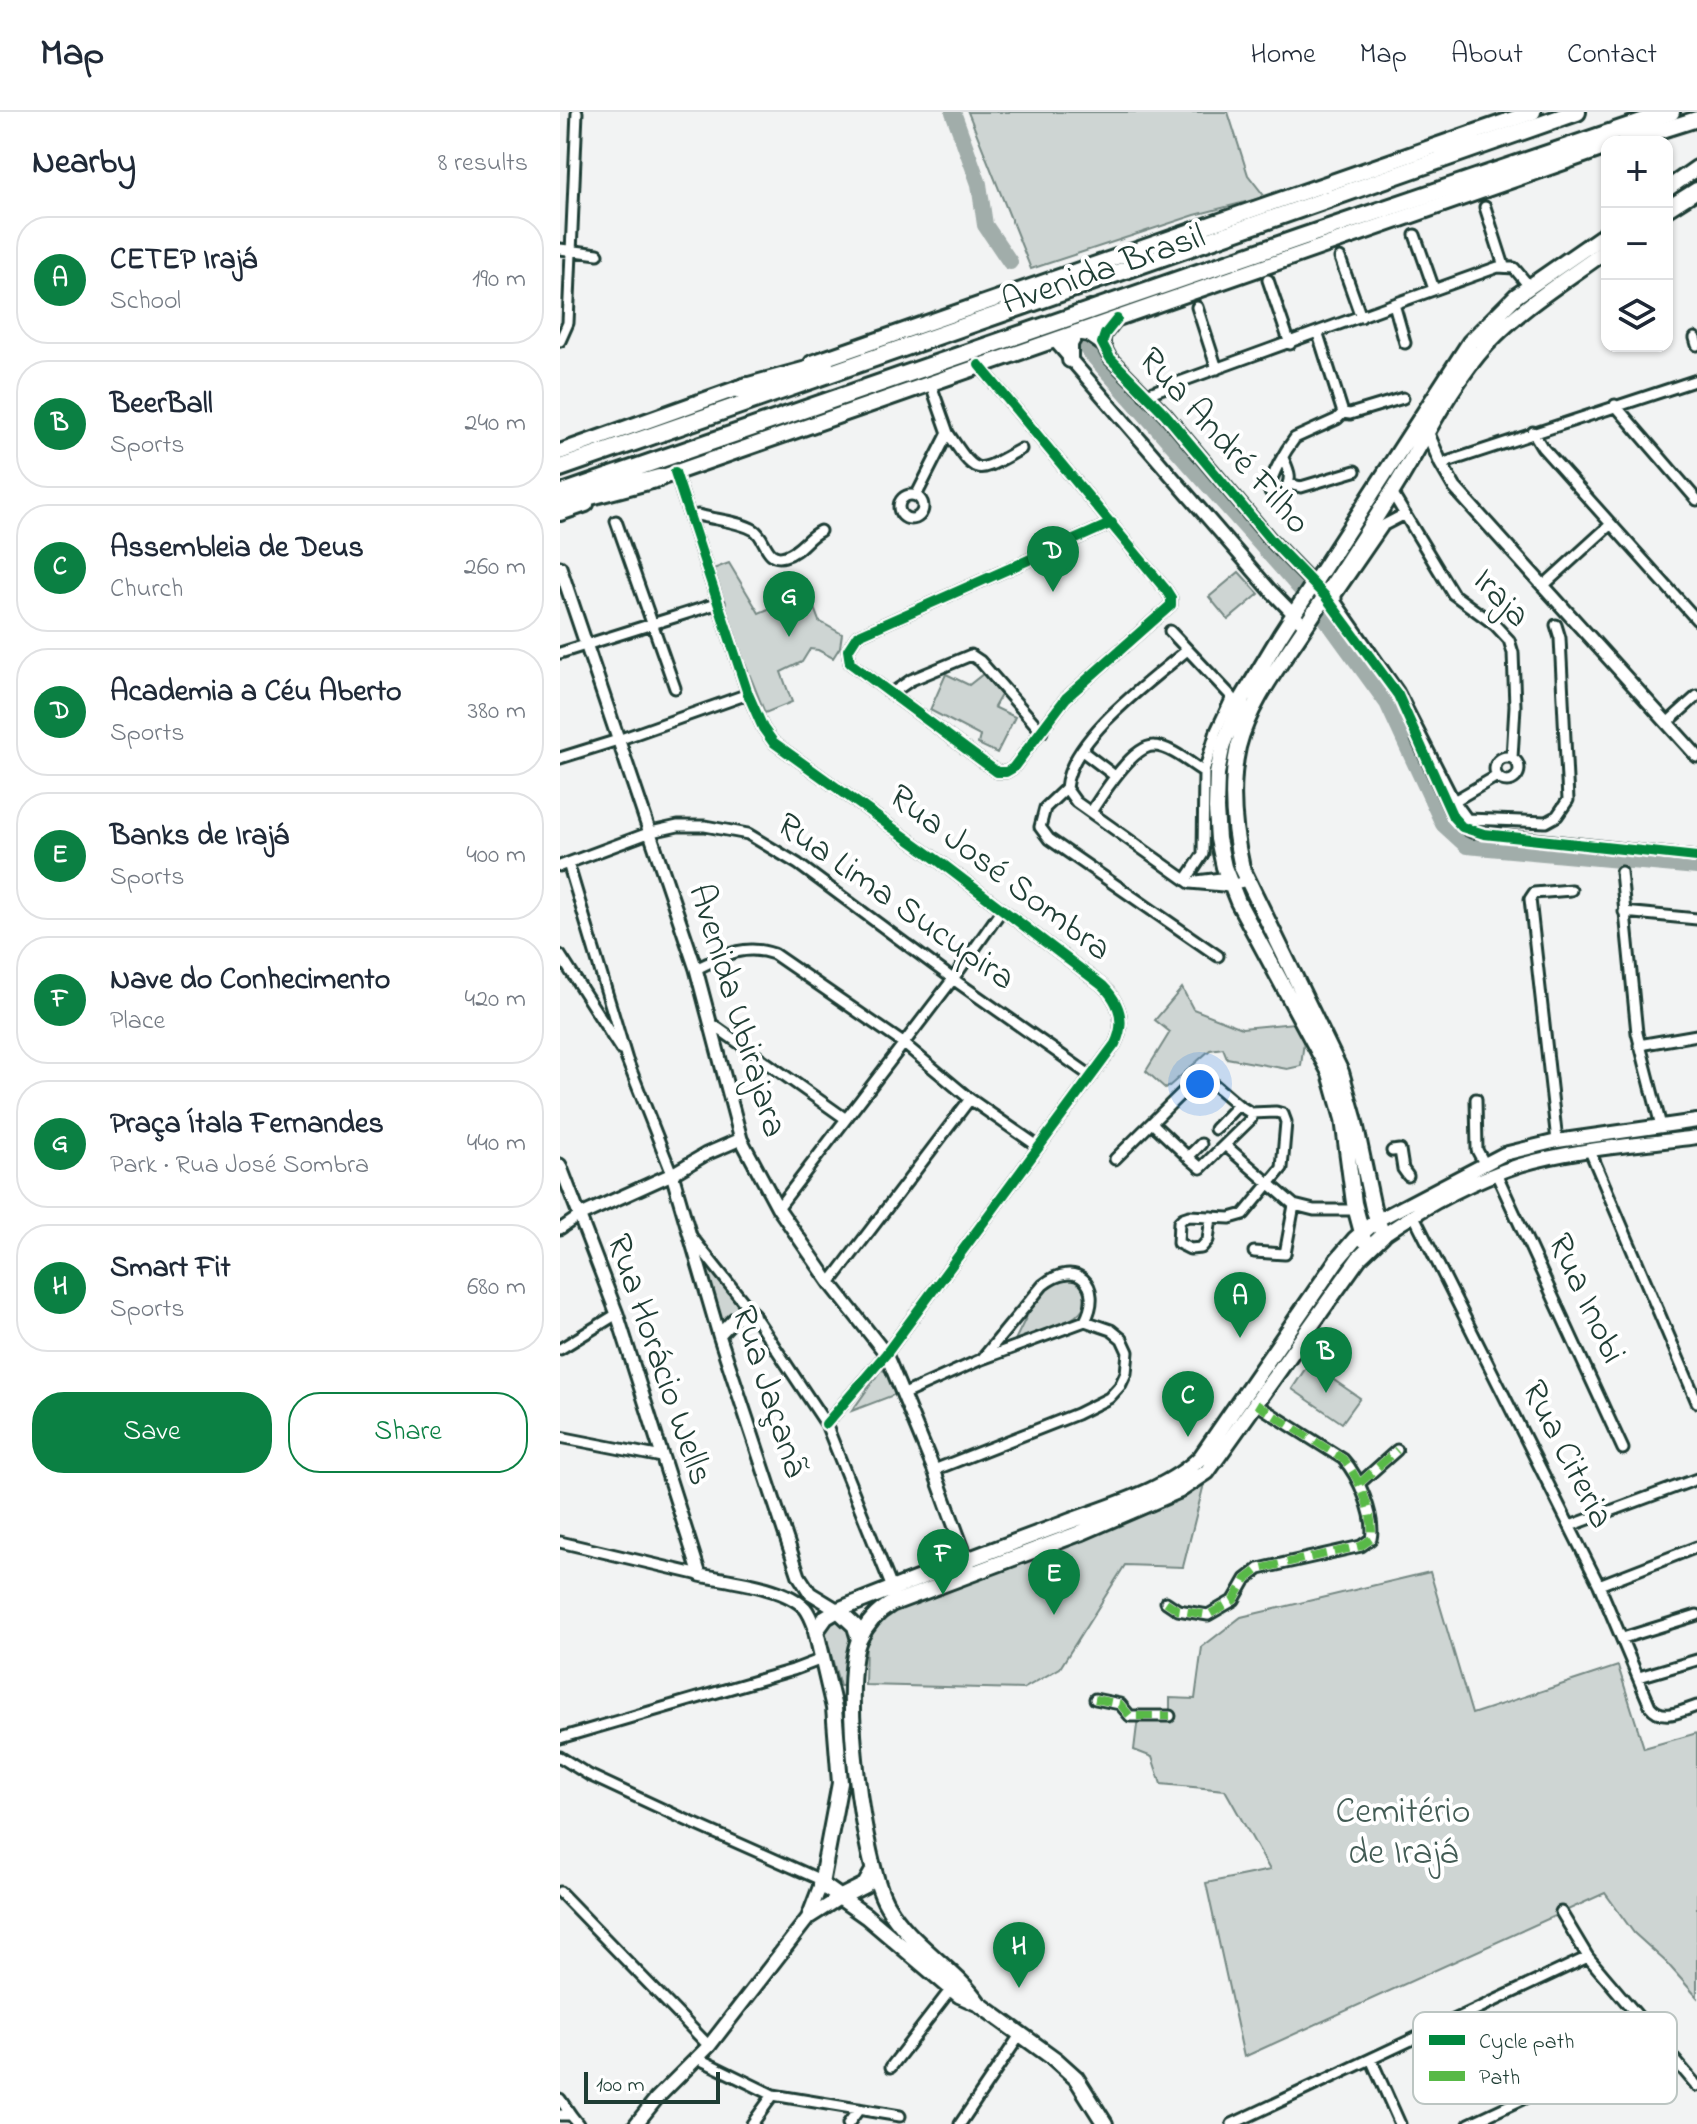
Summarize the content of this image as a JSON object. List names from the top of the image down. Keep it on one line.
{"streets":{"highway":["Avenida Brasil"],"street":["Rua André Filho","Iraja","Rua José Sombra","Rua Lima Sucupira","Avenida Ubirajara","Rua Inobi","Rua Horácio Wells","Rua Jaçanã","Rua Citeria"]},"crossings":[["Avenida Brasil","Rua André Filho"],["Avenida Brasil","Rua José Sombra"],["Rua José Sombra","Rua Lima Sucupira"],["Rua José Sombra","Avenida Ubirajara"],["Rua Lima Sucupira","Avenida Ubirajara"]],"parks":["Cemitério de Irajá"],"legend":["Cycle path","Path"],"scale_bar":"100 m","page":{"header":"Map","nav":["Home","Map","About","Contact"],"heading":["Nearby","8 results"],"map_buttons":["+","−"],"list":[{"mark":"A","name":"CETEP Irajá","note":"School","value":"190 m"},{"mark":"B","name":"BeerBall","note":"Sports","value":"240 m"},{"mark":"C","name":"Assembleia de Deus","note":"Church","value":"260 m"},{"mark":"D","name":"Academia a Céu Aberto","note":"Sports","value":"380 m"},{"mark":"E","name":"Banks de Irajá","note":"Sports","value":"400 m"},{"mark":"F","name":"Nave do Conhecimento","note":"Place","value":"420 m"},{"mark":"G","name":"Praça Ítala Fernandes","note":"Park · Rua José Sombra","value":"440 m"},{"mark":"H","name":"Smart Fit","note":"Sports","value":"680 m"}],"pins":["D","G","A","B","C","F","E","H"],"buttons":["Save","Share"],"scale":"100 m"}}
